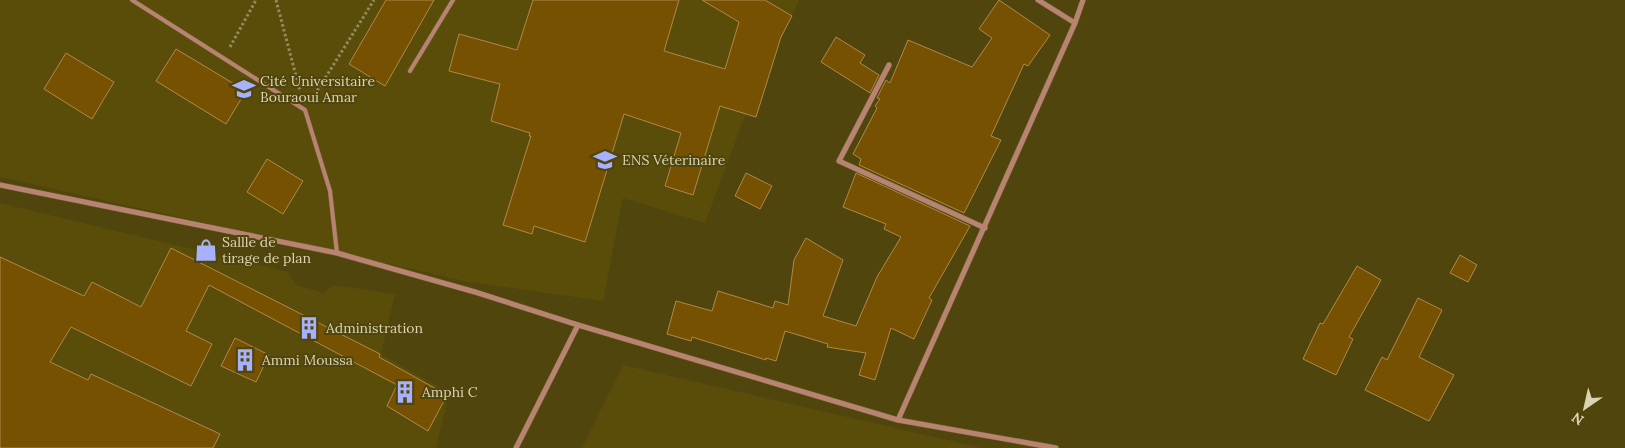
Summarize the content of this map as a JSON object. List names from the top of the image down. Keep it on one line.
{"places":{"school or university":["Cité Universitaire Bouraoui Amar","ENS Véterinaire"],"shop":["Sallle de tirage de plan"],"building":["Administration","Ammi Moussa","Amphi C"]},"north":"bottom left"}
